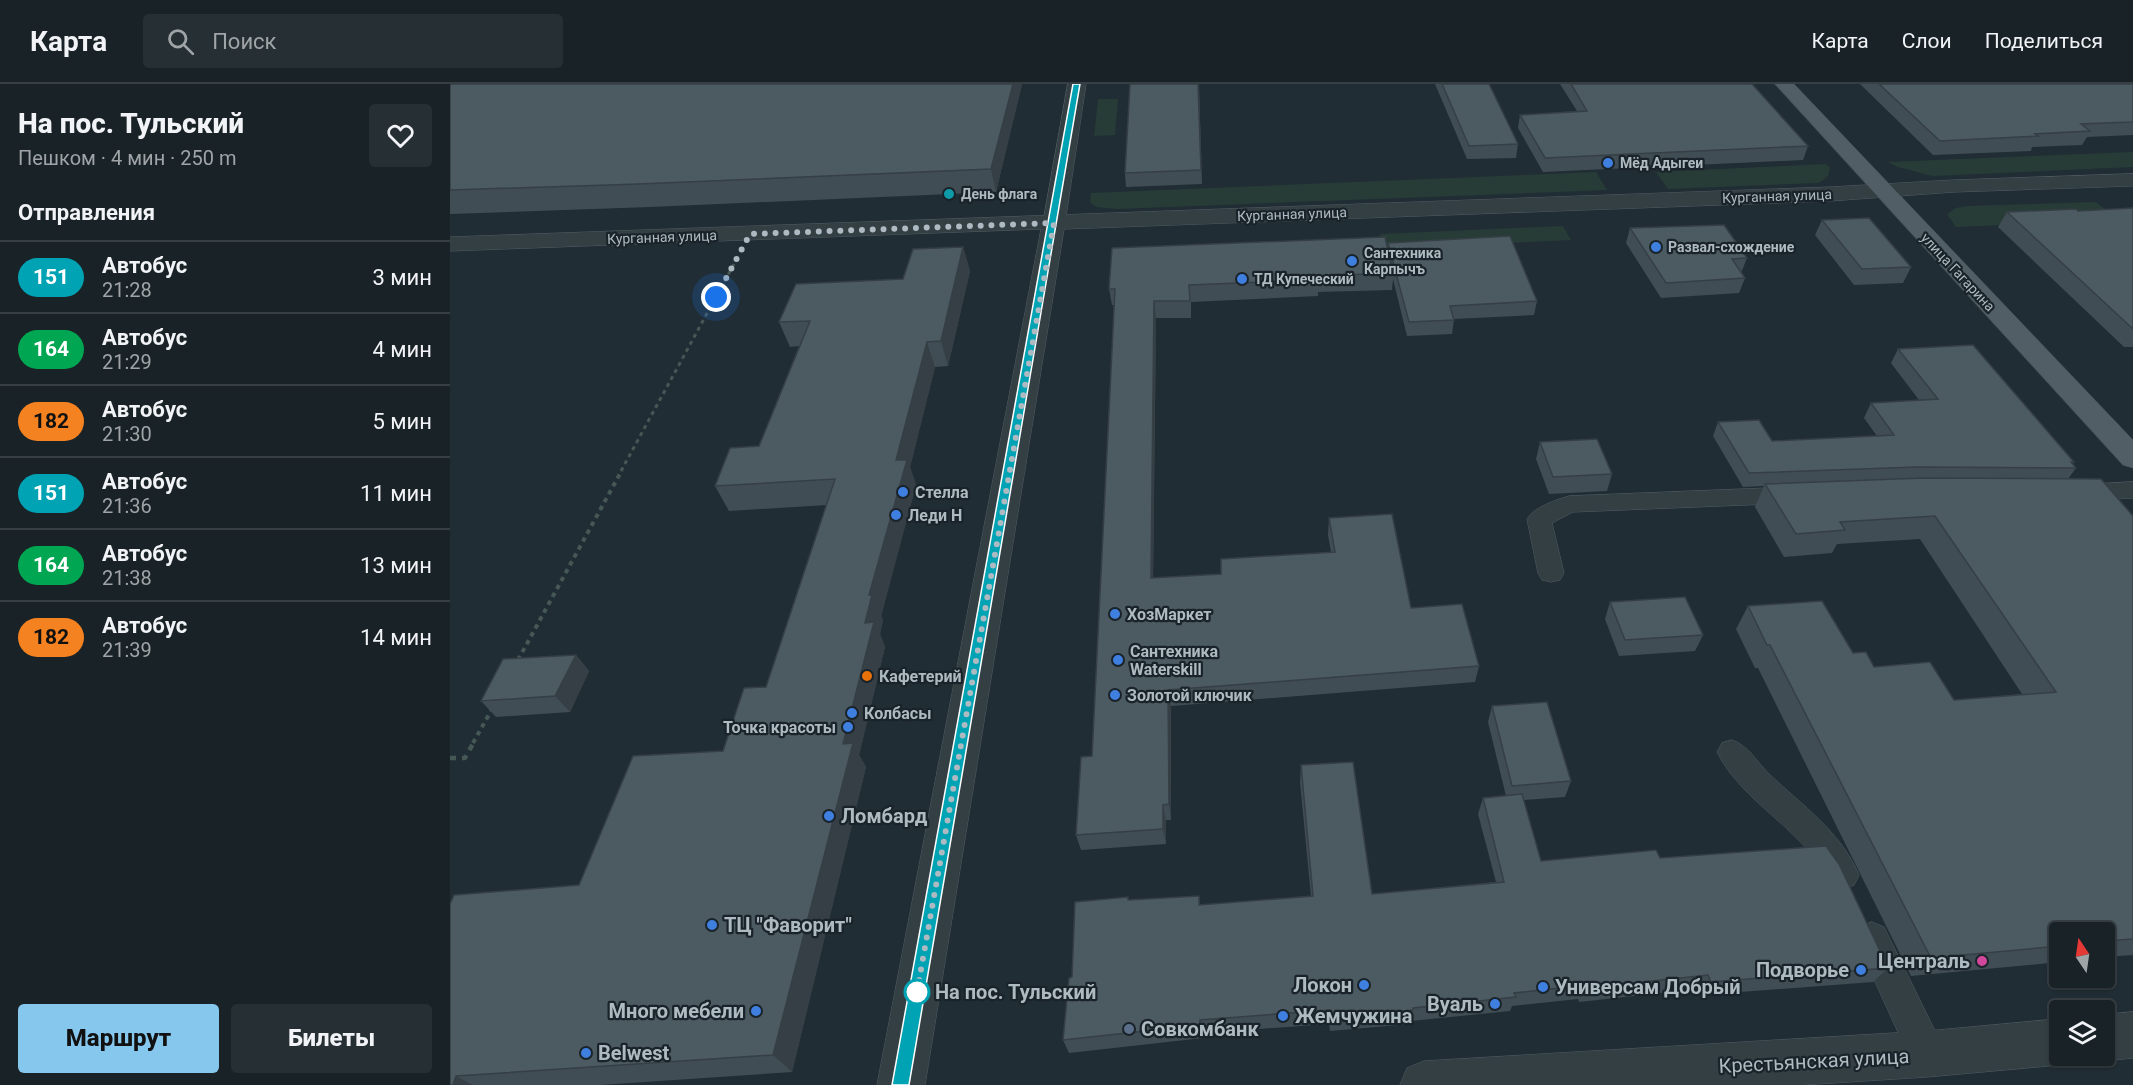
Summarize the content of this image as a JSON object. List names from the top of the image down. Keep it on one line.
{"streets":{"main road":["улица Гагарина"],"street":["Курганная улица","Крестьянская улица"]},"crossings":[["Курганная улица","улица Гагарина"]],"places":["Мёд Адыгеи","День флага","Развал-схождение","Сантехника Карпычъ","ТД Купеческий","Стелла","Леди Н","ХозМаркет","Сантехника Waterskill","Кафетерий","Золотой ключик","Колбасы","Точка красоты","Ломбард","ТЦ \"Фаворит\"","Централь","Подворье","Локон","Универсам Добрый","На пос. Тульский","Вуаль","Много мебели","Жемчужина","Совкомбанк","Belwest"],"lines":["bus line 151"],"north":"top","page":{"header":"Карта","search":"Поиск","nav":["Карта","Слои","Поделиться"],"heading":[["На пос. Тульский","Пешком · 4 мин · 250 m"],"Отправления"],"list":[{"mark":"151","name":"Автобус","note":"21:28","value":"3 мин"},{"mark":"164","name":"Автобус","note":"21:29","value":"4 мин"},{"mark":"182","name":"Автобус","note":"21:30","value":"5 мин"},{"mark":"151","name":"Автобус","note":"21:36","value":"11 мин"},{"mark":"164","name":"Автобус","note":"21:38","value":"13 мин"},{"mark":"182","name":"Автобус","note":"21:39","value":"14 мин"}],"buttons":["Маршрут","Билеты"]}}
